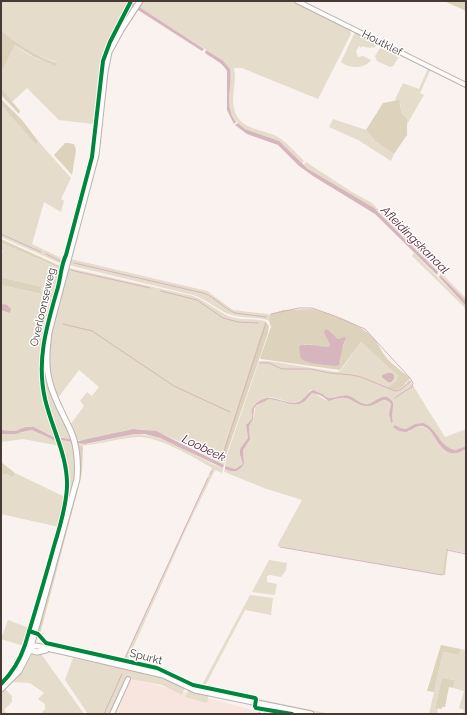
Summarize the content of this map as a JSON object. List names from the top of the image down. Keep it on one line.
{"streets":{"street":["Houtklef","Overloonseweg","Spurkt"]},"crossings":[["Overloonseweg","Spurkt"]],"water":["Afleidingskanaal","Loobeek"]}
